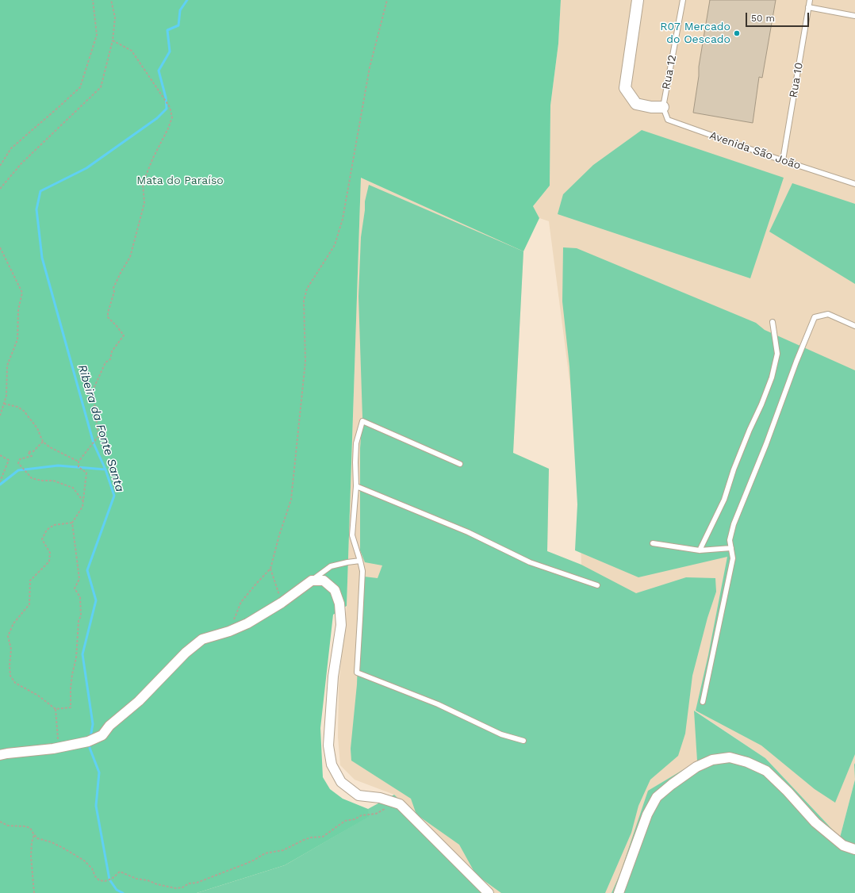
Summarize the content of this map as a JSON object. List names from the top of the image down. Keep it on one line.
{"streets":{"lane":["Rua 12","Rua 10","Avenida São João"]},"crossings":[["Rua 12","Avenida São João"],["Rua 10","Avenida São João"]],"water":["Ribeira da Fonte Santa"],"parks":["Mata do Paraíso"],"places":["R07 Mercado do Oescado"],"scale_bar":"50 m"}
